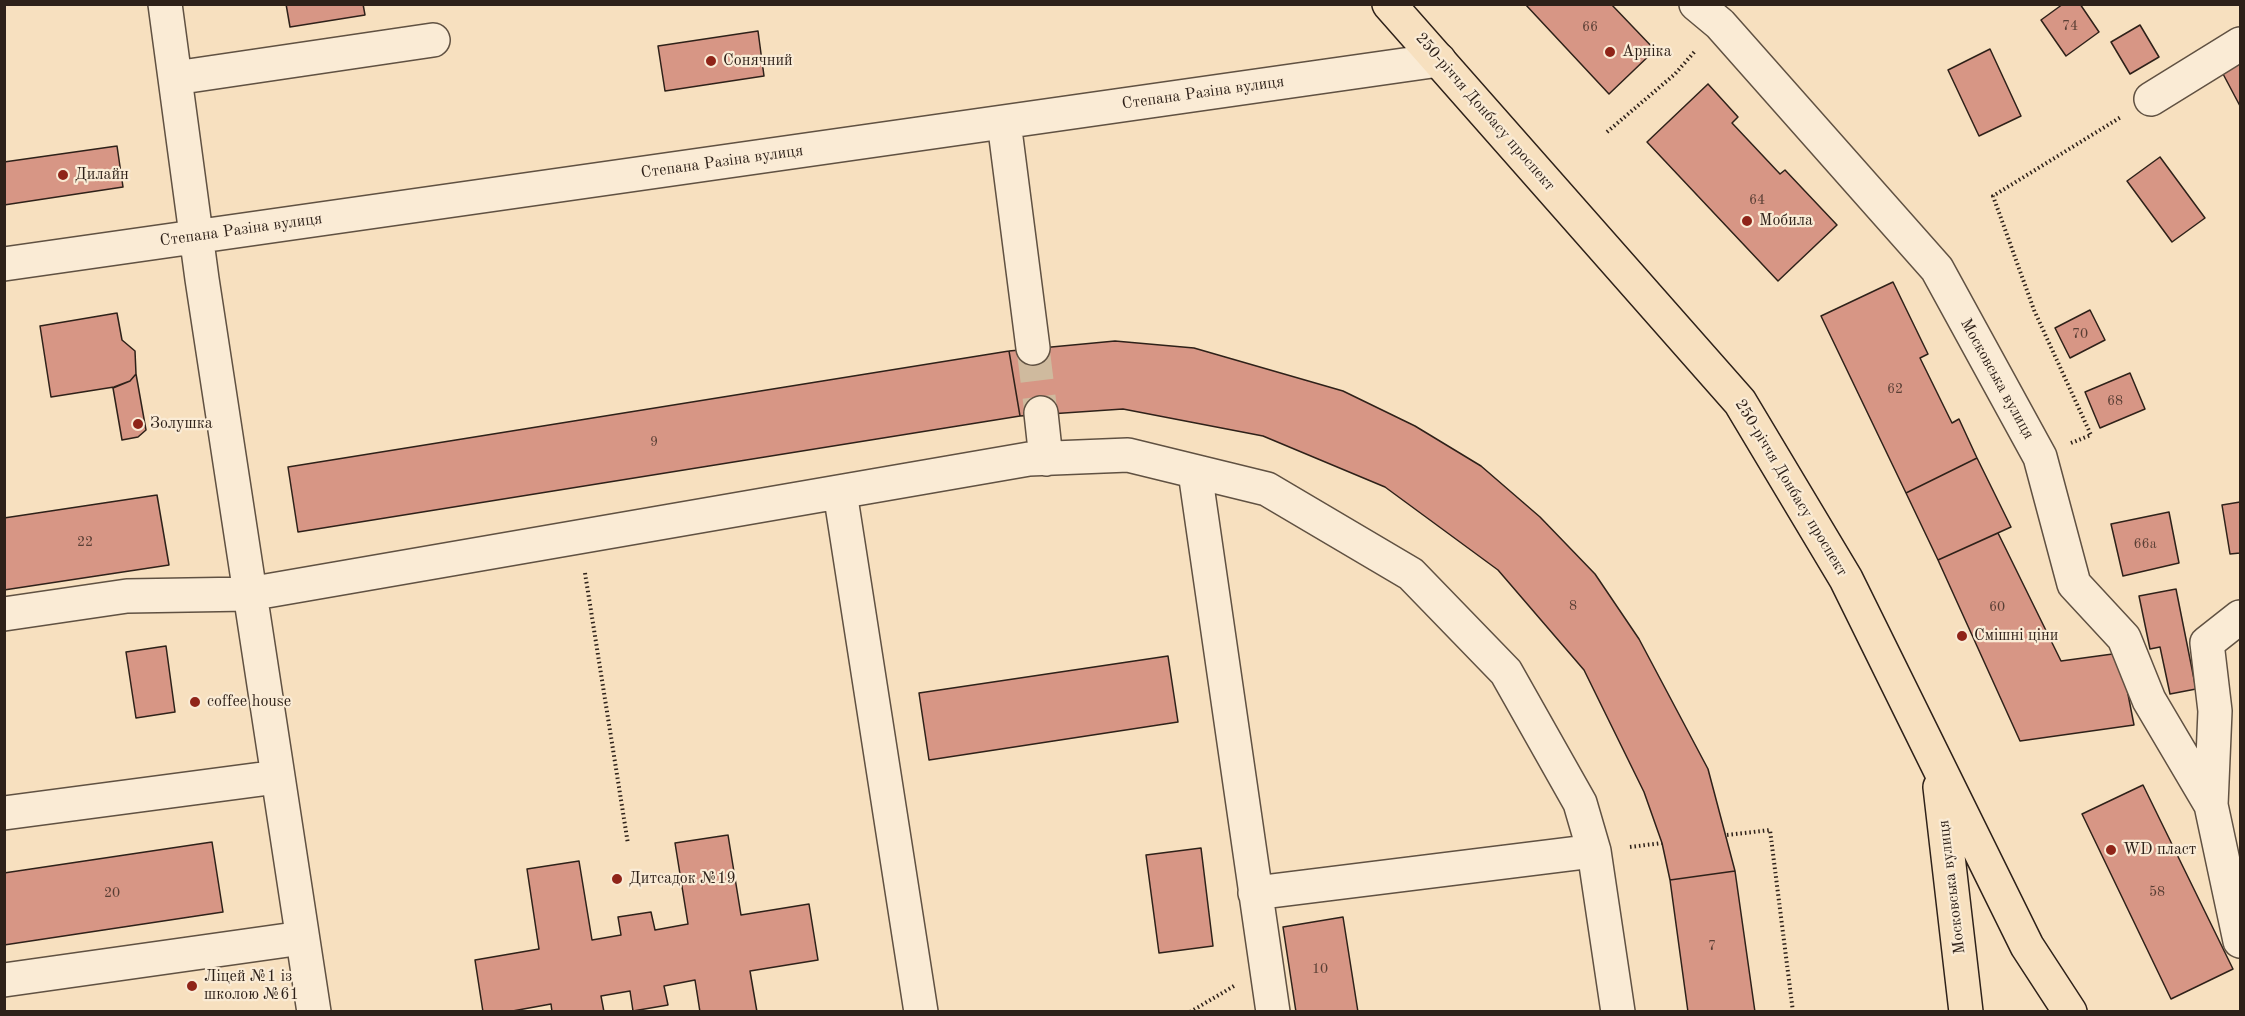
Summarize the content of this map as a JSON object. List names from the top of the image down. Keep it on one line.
{"streets":{"main road":["250-річчя Донбасу проспект","Московська вулиця"],"street":["Степана Разіна вулиця"]},"crossings":[["Степана Разіна вулиця","250-річчя Донбасу проспект"],["250-річчя Донбасу проспект","Московська вулиця"]],"places":["Арніка","Сонячний","Дилайн","Мобила","Золушка","Смішні ціни","coffee house","WD пласт","Дитсадок №19","Ліцей №1 із школою №61"],"house_numbers":["74","66","64","70","62","68","9","22","66а","8","60","58","20","7","10"]}
